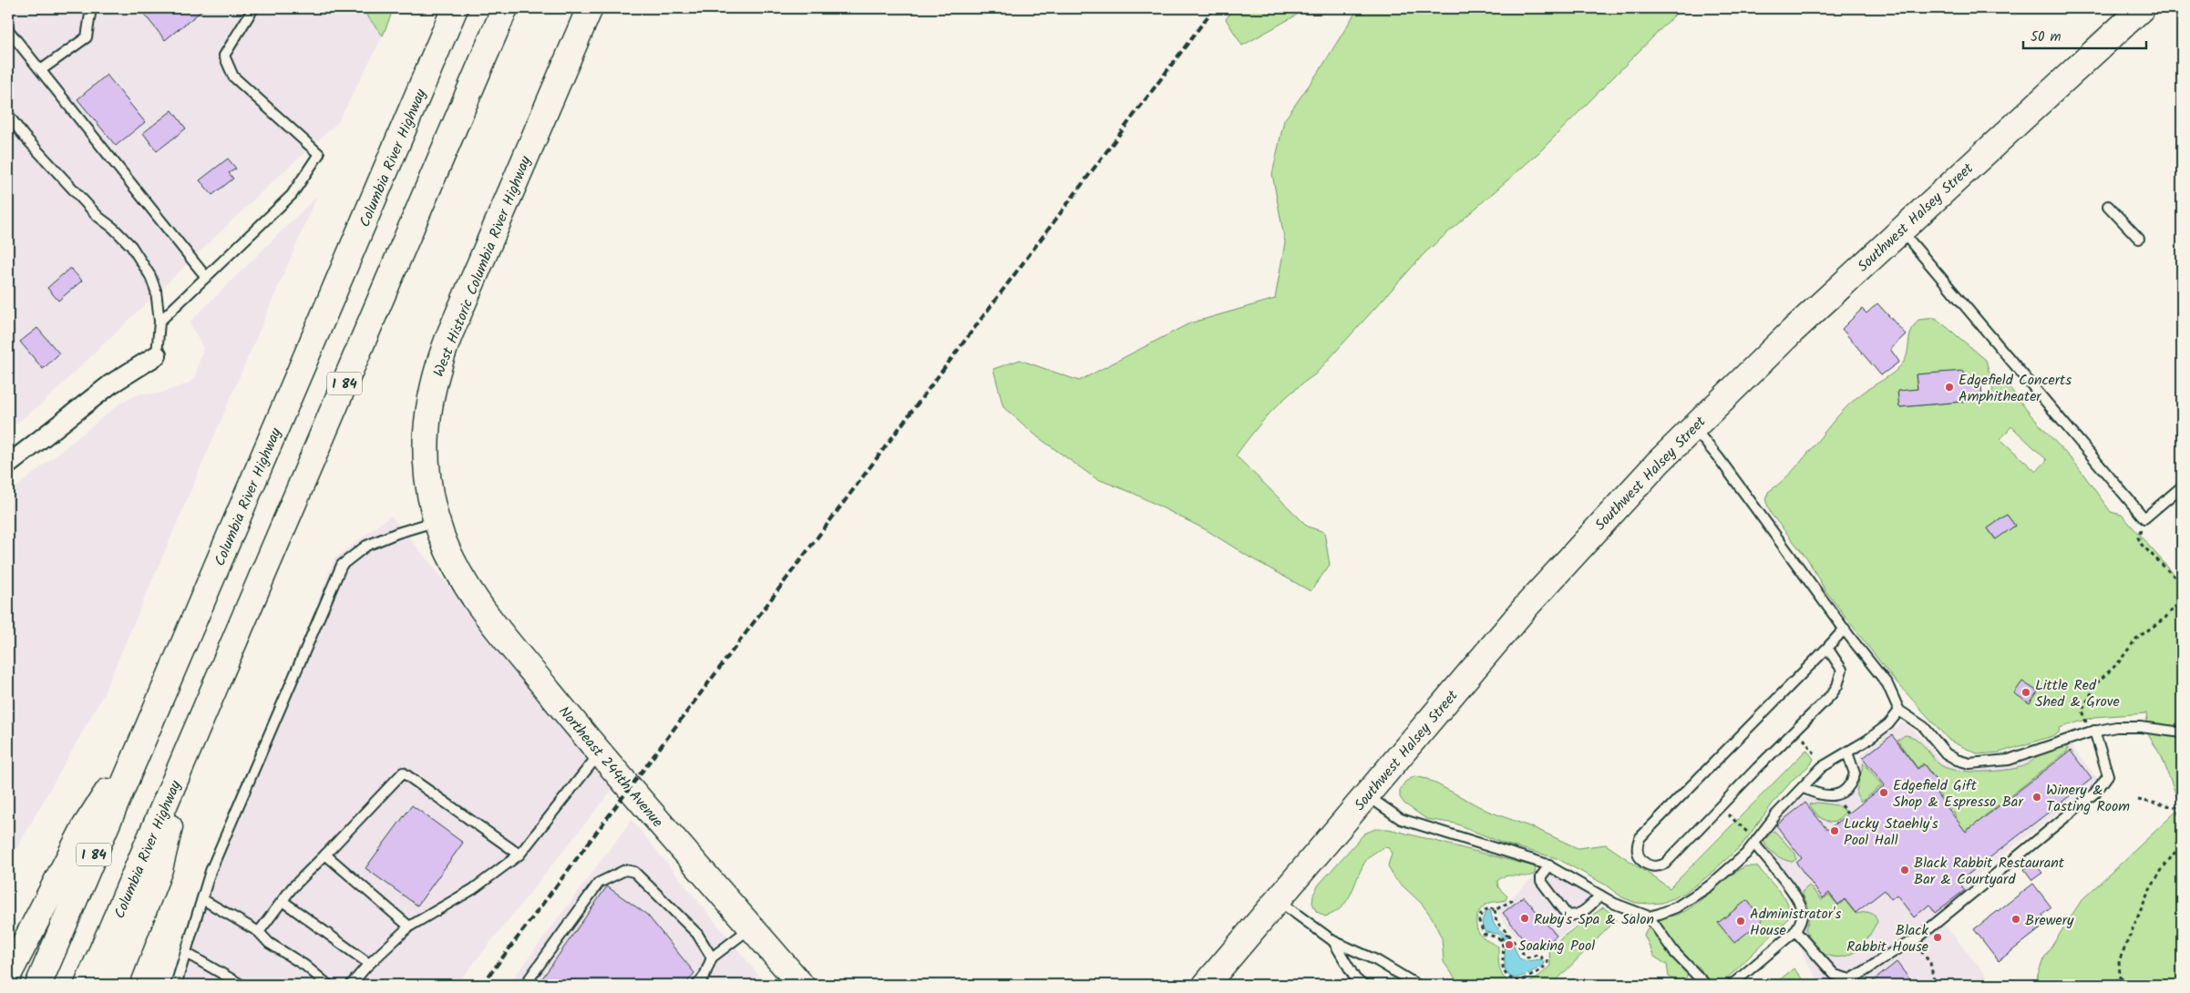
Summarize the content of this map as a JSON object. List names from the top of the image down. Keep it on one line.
{"streets":{"main road":["Columbia River Highway","Southwest Halsey Street","West Historic Columbia River Highway","I 84","Northeast 244th Avenue"]},"crossings":[["West Historic Columbia River Highway","Northeast 244th Avenue"]],"places":["Edgefield Concerts Amphitheater","Little Red Shed & Grove","Edgefield Gift Shop & Espresso Bar","Winery & Tasting Room","Lucky Staehly's Pool Hall","Black Rabbit Restaurant Bar & Courtyard","Ruby's Spa & Salon","Brewery","Administrator's House","Black Rabbit House","Soaking Pool"],"scale_bar":"50 m"}
